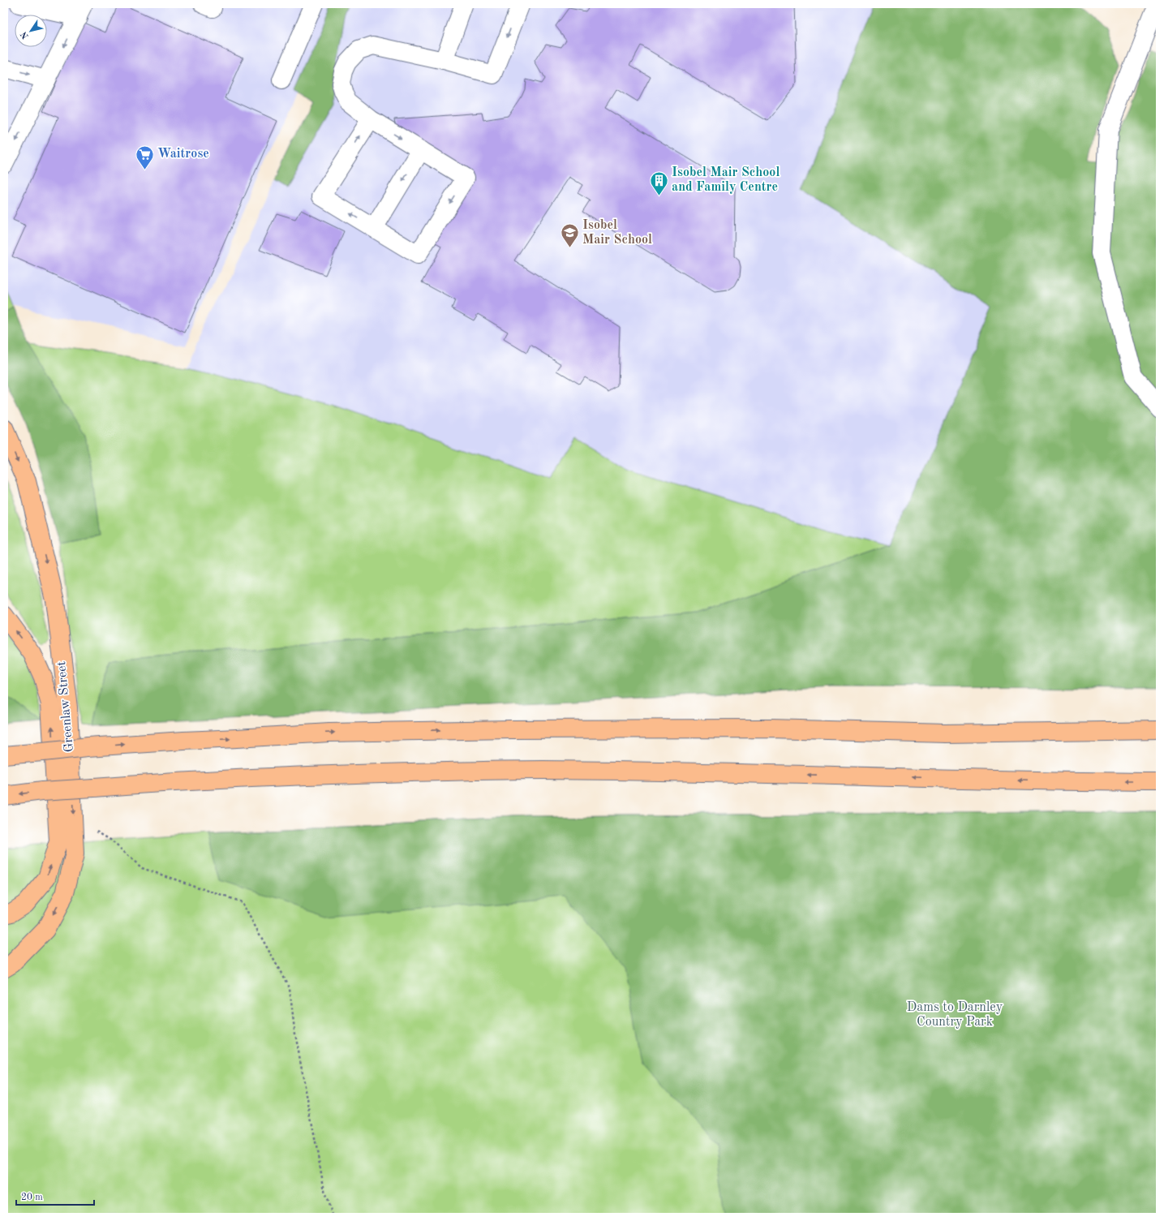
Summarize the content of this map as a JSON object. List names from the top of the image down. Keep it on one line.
{"streets":{"main road":["Greenlaw Street"]},"parks":["Dams to Darnley Country Park"],"places":{"supermarket":["Waitrose"],"building":["Isobel Mair School and Family Centre"],"school or university":["Isobel Mair School"]},"scale_bar":"20 m","north":"bottom left"}
